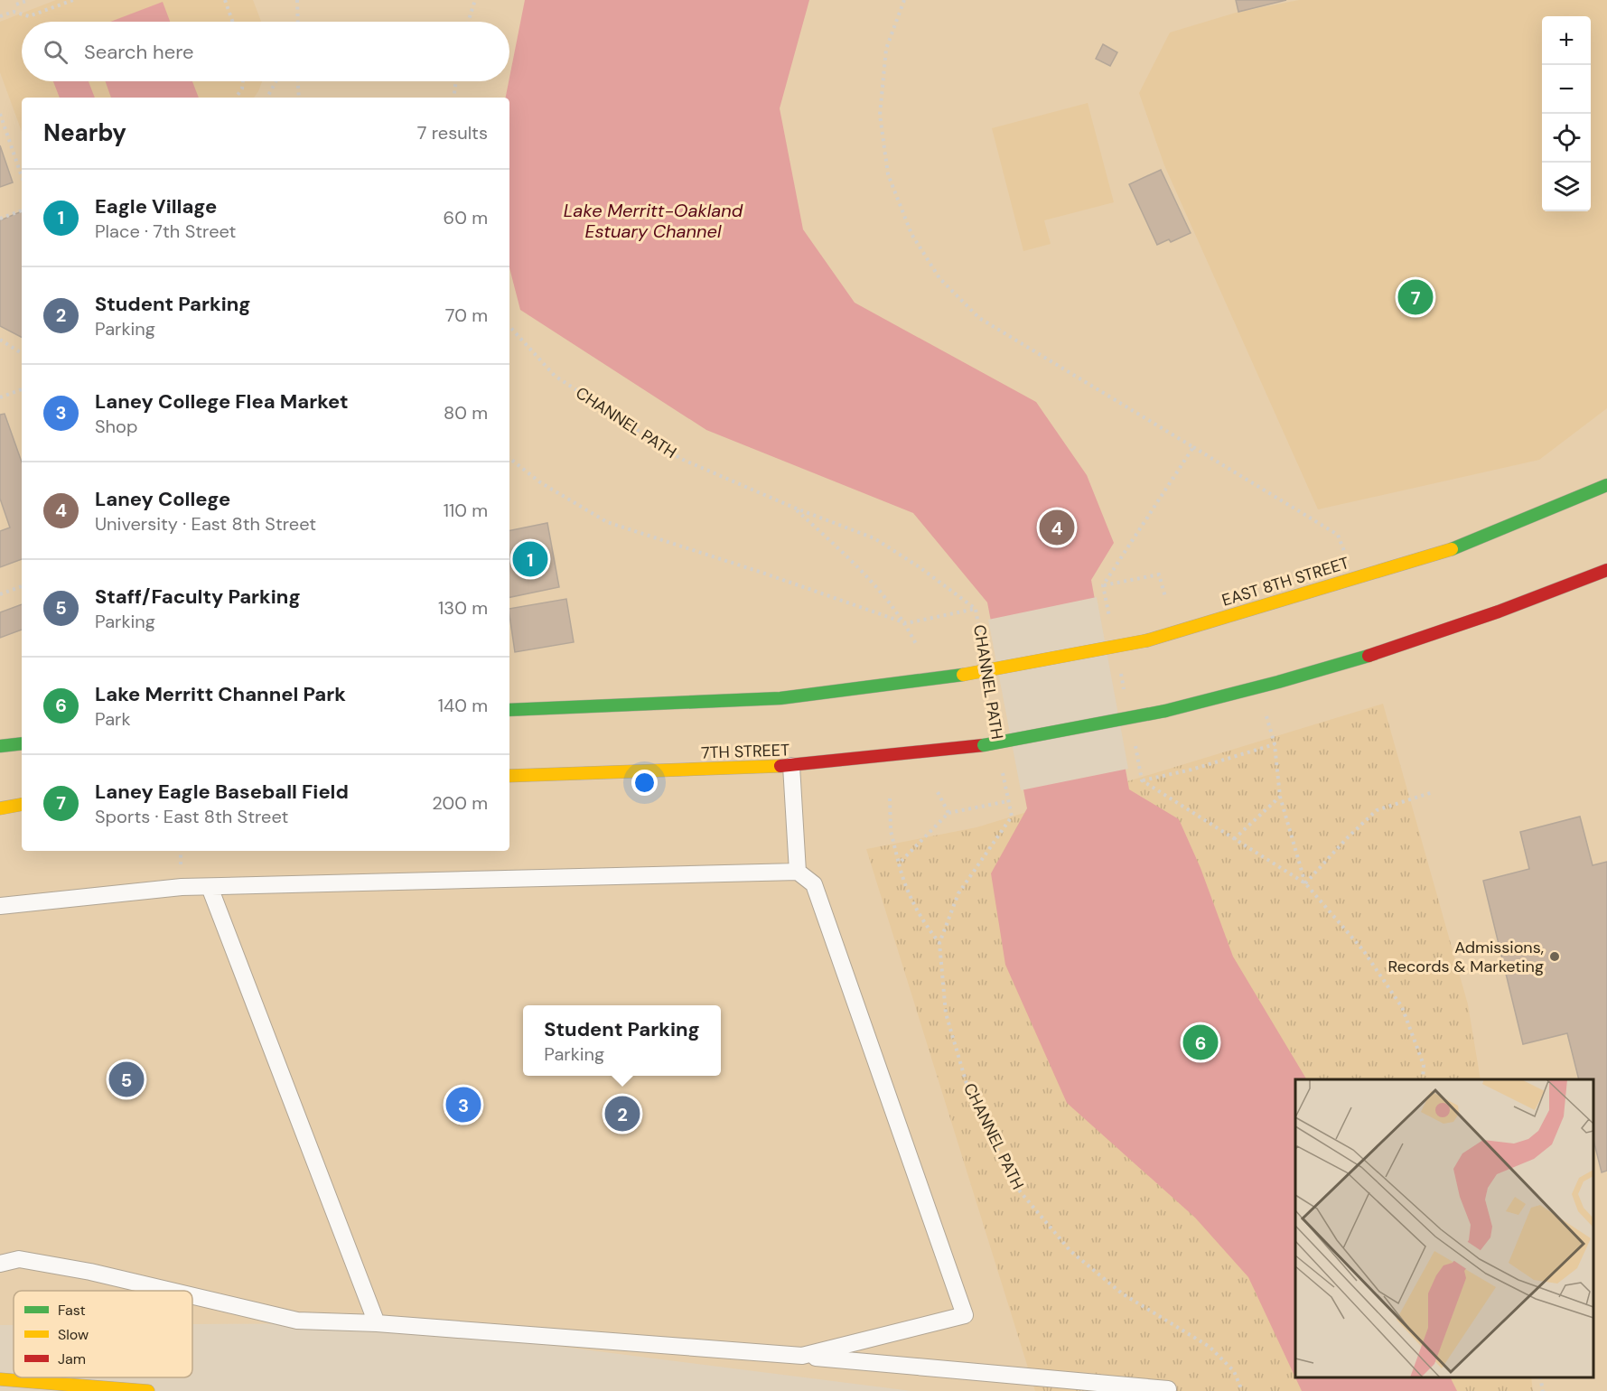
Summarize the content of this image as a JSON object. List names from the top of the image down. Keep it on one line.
{"streets":{"main road":["EAST 8TH STREET","7TH STREET"],"path":["CHANNEL PATH"]},"water":["Lake Merritt-Oakland Estuary Channel"],"places":["Admissions, Records & Marketing"],"legend":["Fast","Slow","Jam"],"page":{"map_buttons":["+","−"],"search":"Search here","heading":["Nearby","7 results"],"list":[{"mark":"1","name":"Eagle Village","note":"Place · 7th Street","value":"60 m"},{"mark":"2","name":"Student Parking","note":"Parking","value":"70 m"},{"mark":"3","name":"Laney College Flea Market","note":"Shop","value":"80 m"},{"mark":"4","name":"Laney College","note":"University · East 8th Street","value":"110 m"},{"mark":"5","name":"Staff/Faculty Parking","note":"Parking","value":"130 m"},{"mark":"6","name":"Lake Merritt Channel Park","note":"Park","value":"140 m"},{"mark":"7","name":"Laney Eagle Baseball Field","note":"Sports · East 8th Street","value":"200 m"}],"pins":["7","4","1","6","5","3","2"],"popup":["Student Parking","Parking"]}}
